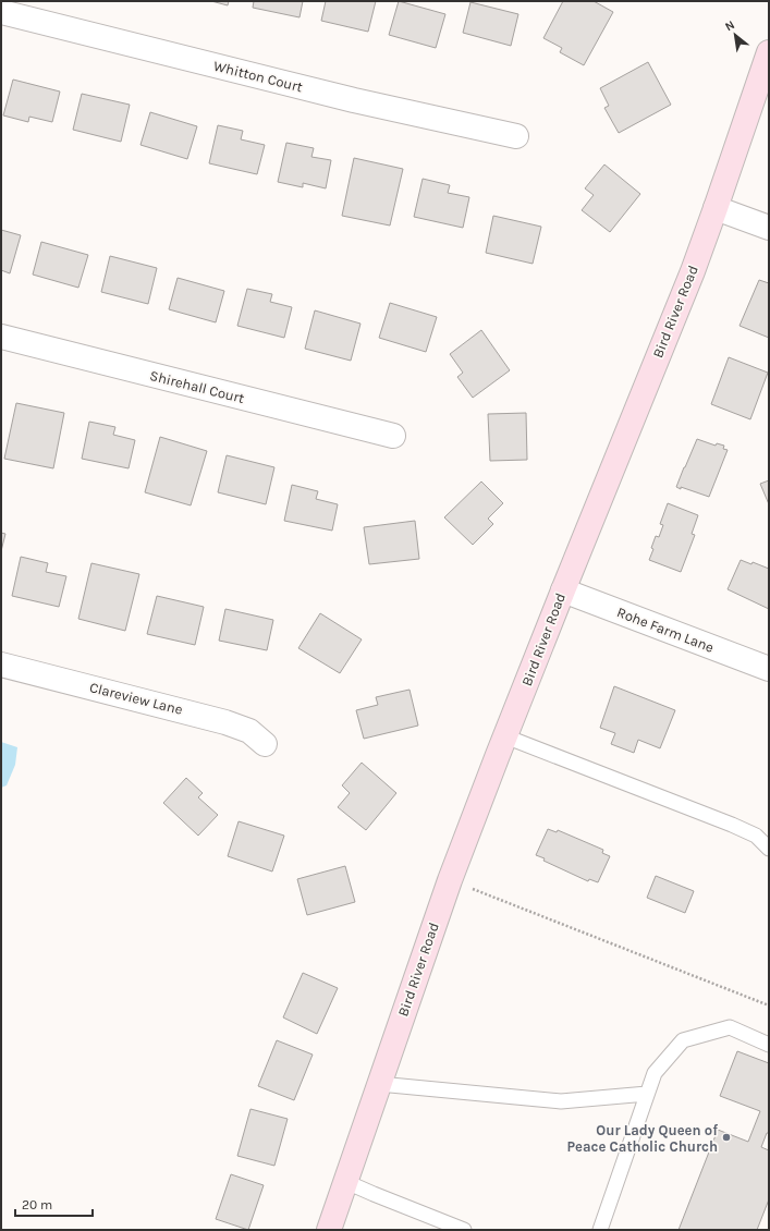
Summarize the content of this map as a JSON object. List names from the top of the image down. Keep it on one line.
{"streets":{"street":["Whitton Court","Bird River Road","Shirehall Court","Rohe Farm Lane","Clareview Lane"]},"crossings":[["Bird River Road","Rohe Farm Lane"]],"places":["Our Lady Queen of Peace Catholic Church"],"scale_bar":"20 m","north":"top left"}
